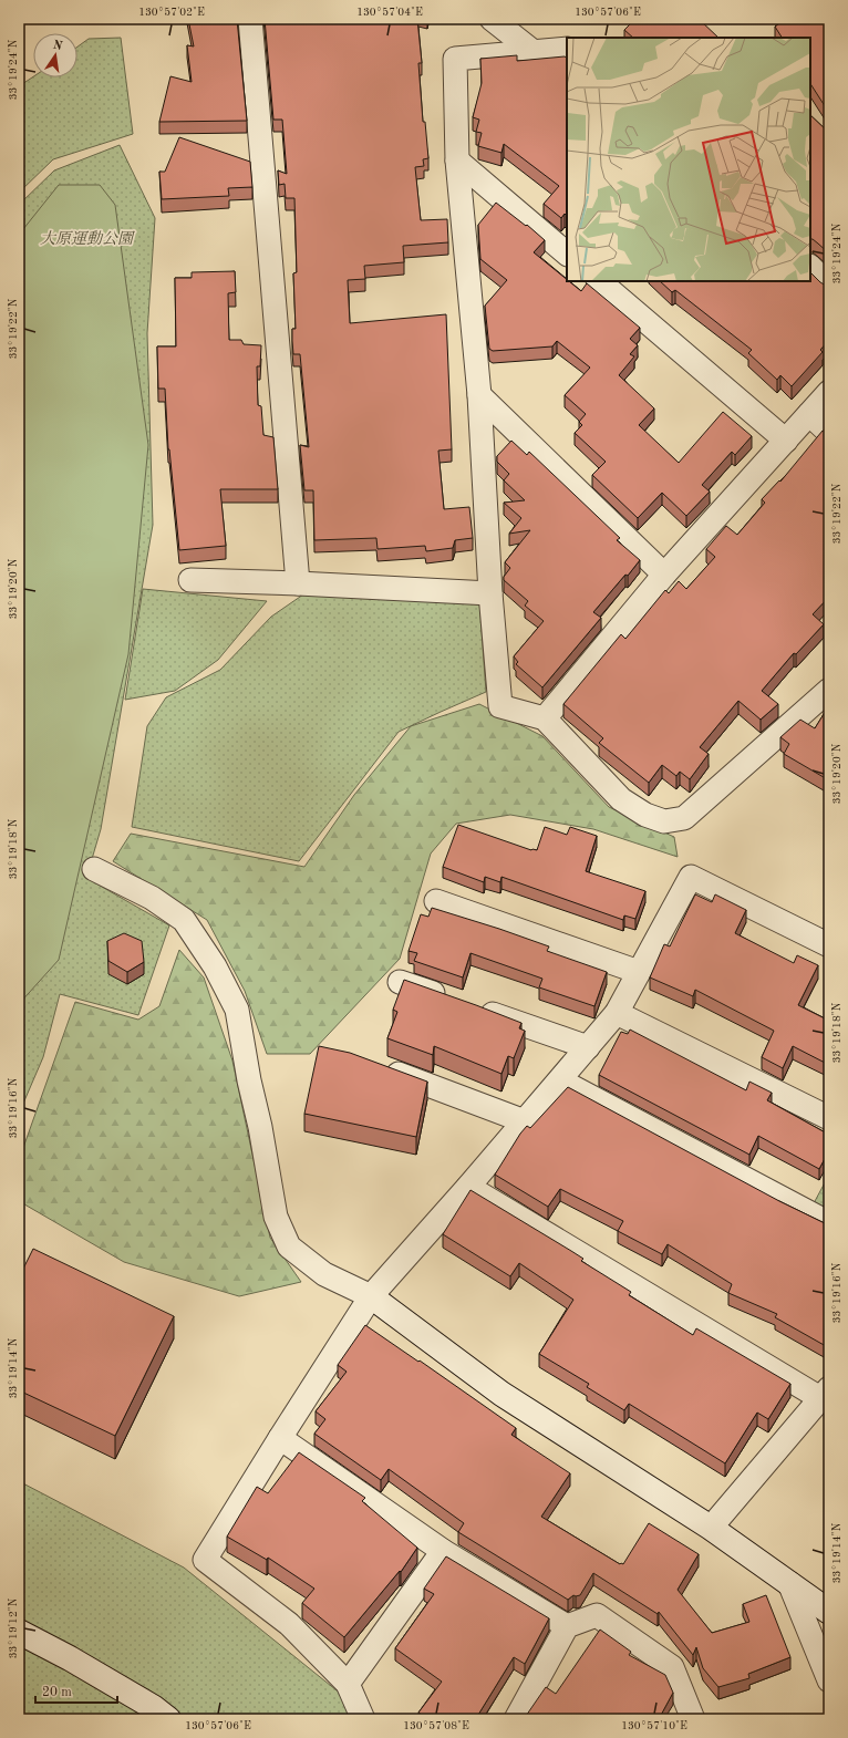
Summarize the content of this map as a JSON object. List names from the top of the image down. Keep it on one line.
{"parks":["大原運動公園"],"scale_bar":"20 m","north":"top","coordinates":["130°57'02\"E","130°57'04\"E","130°57'06\"E","33°19'24\"N","33°19'22\"N","33°19'20\"N","33°19'18\"N","33°19'16\"N","33°19'14\"N","33°19'12\"N","130°57'08\"E","130°57'10\"E"]}
